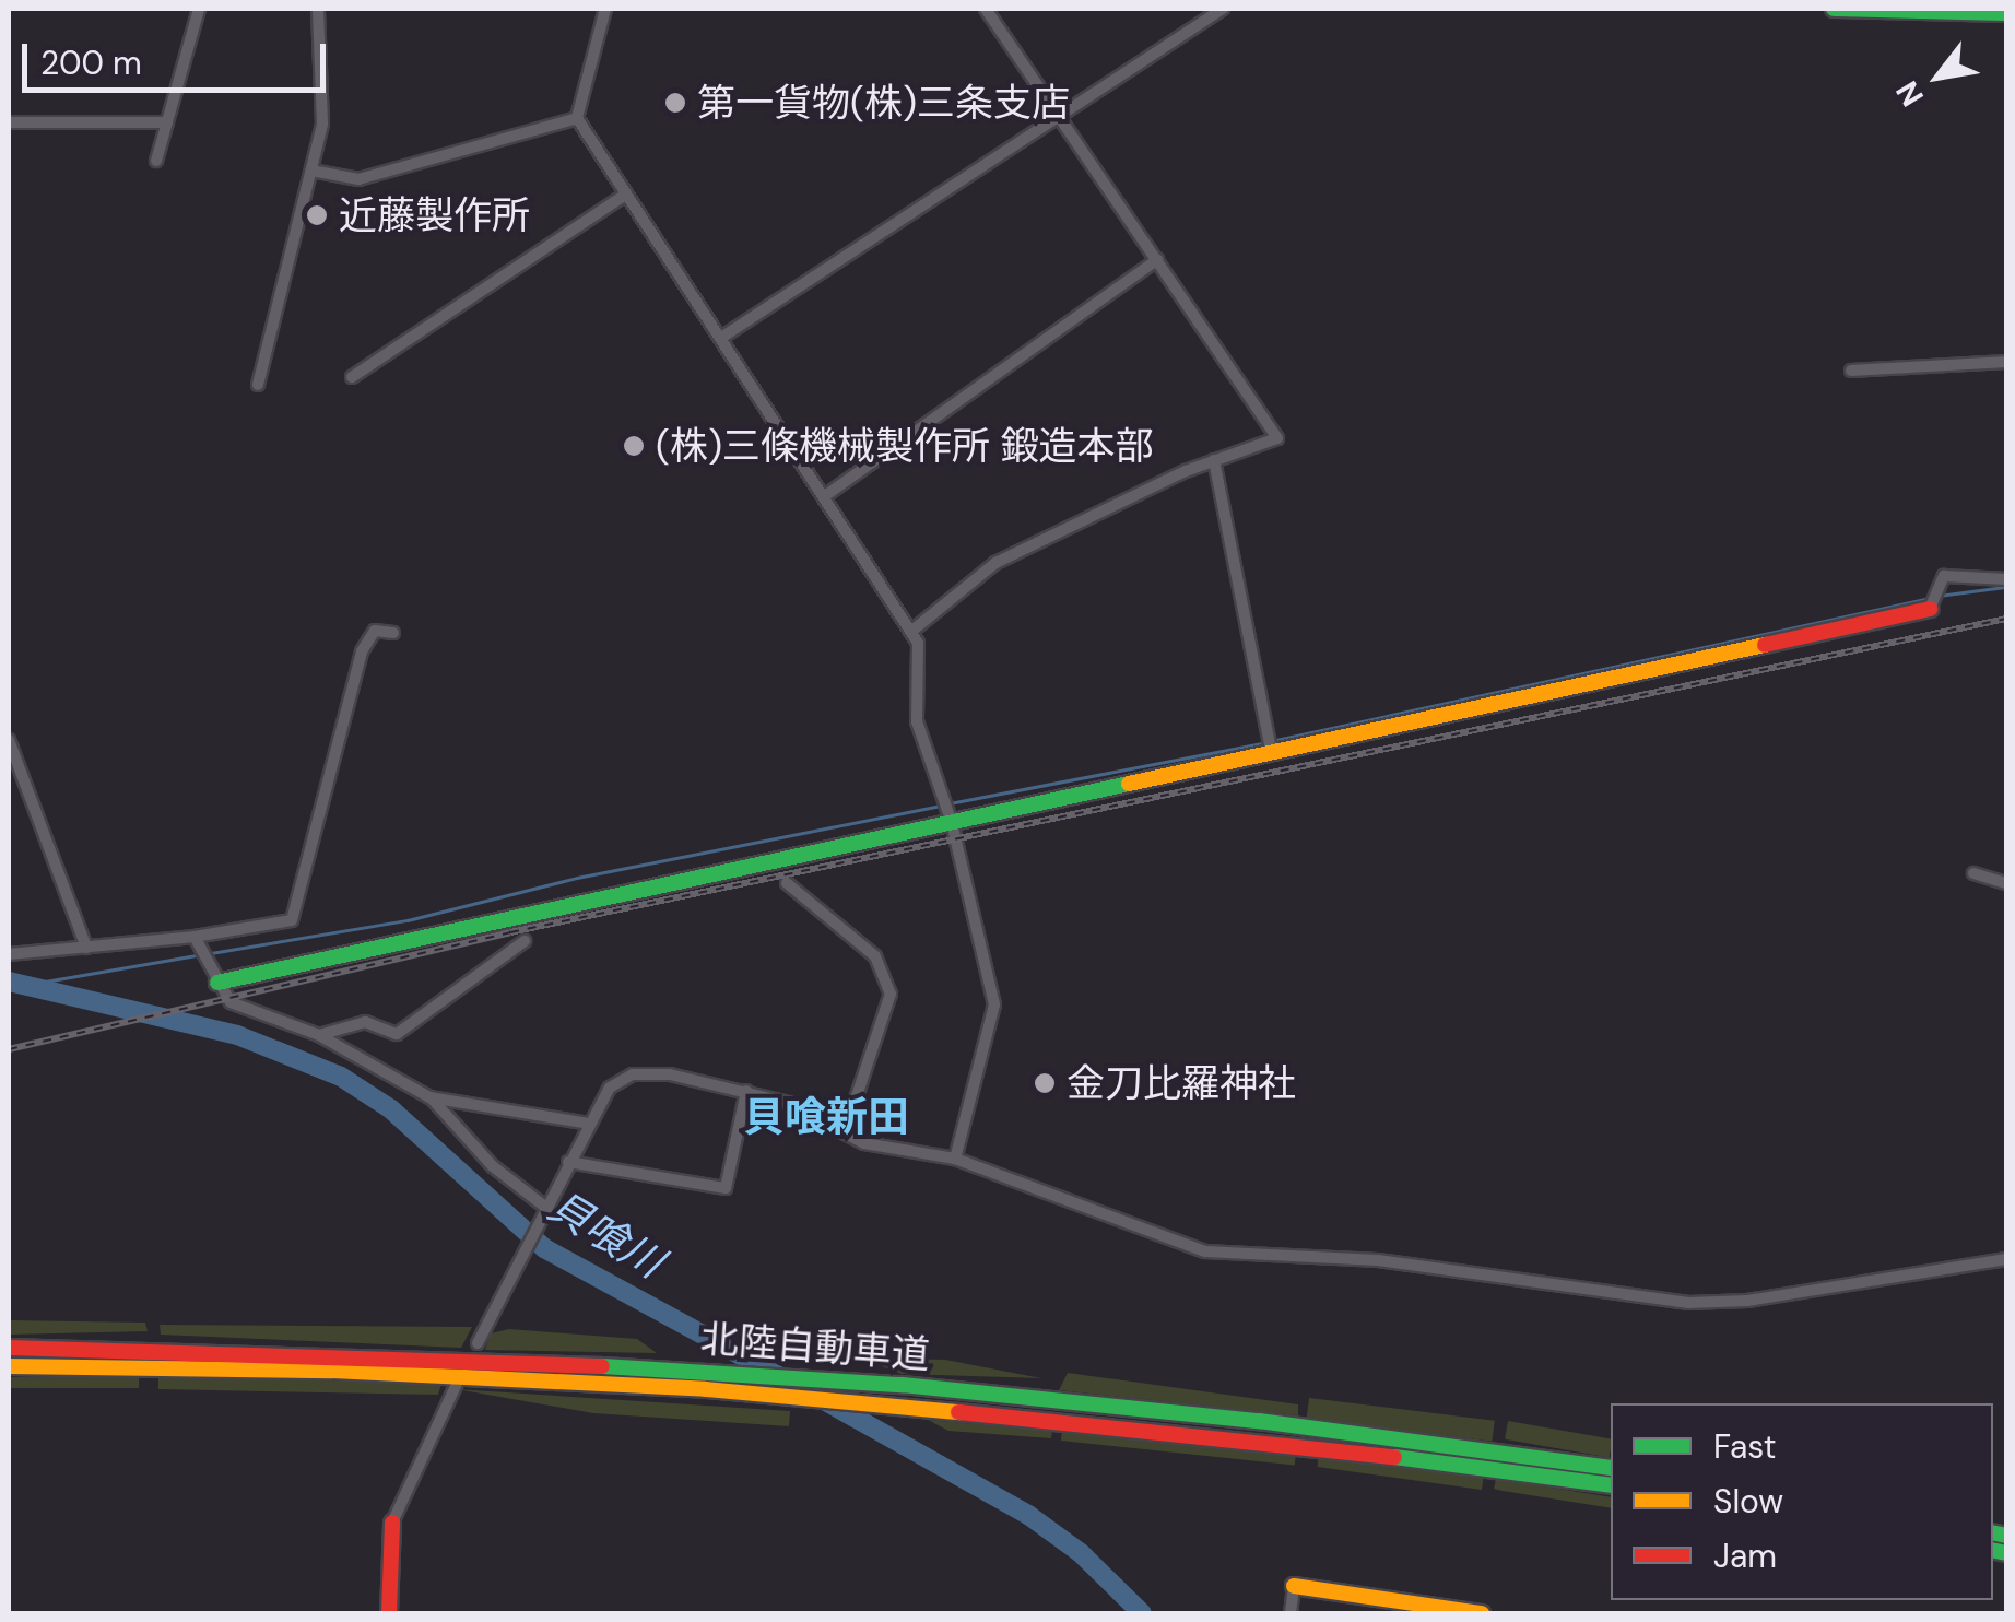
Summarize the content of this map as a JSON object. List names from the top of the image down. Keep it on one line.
{"streets":{"main road":["北陸自動車道"]},"districts":["貝喰新田"],"water":["貝喰川"],"places":["第一貨物(株)三条支店","近藤製作所","(株)三條機械製作所 鍛造本部","金刀比羅神社"],"legend":["Fast","Slow","Jam"],"scale_bar":"200 m","north":"bottom left"}
